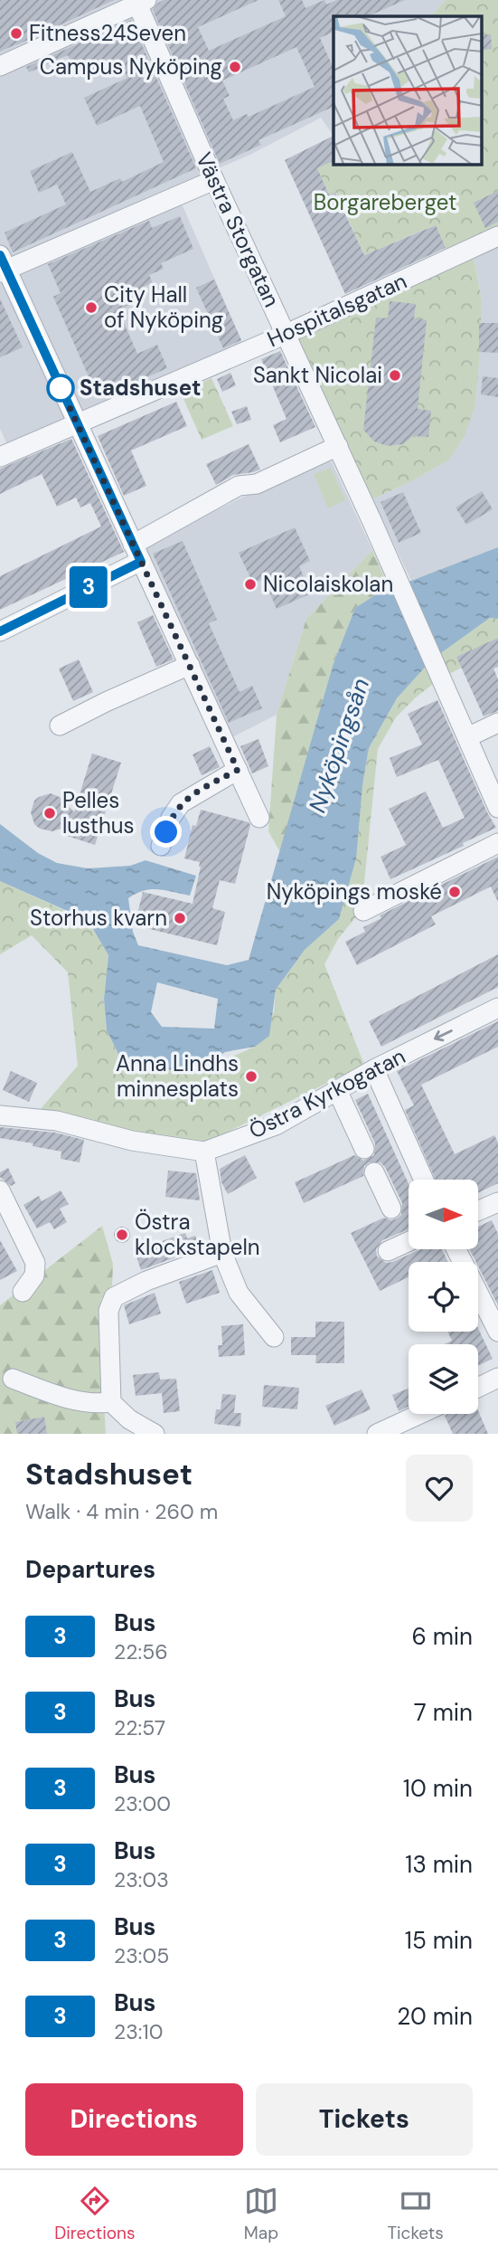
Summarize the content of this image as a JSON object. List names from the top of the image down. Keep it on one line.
{"streets":{"street":["Västra Storgatan","Hospitalsgatan","Östra Kyrkogatan"]},"crossings":[["Västra Storgatan","Hospitalsgatan"]],"water":["Nyköpingsån"],"parks":["Borgareberget"],"places":["Fitness24Seven","Campus Nyköping","City Hall of Nyköping","Sankt Nicolai","Stadshuset","Nicolaiskolan","Pelles lusthus","Nyköpings moské","Storhus kvarn","Anna Lindhs minnesplats","Östra klockstapeln"],"lines":["bus line 3"],"north":"right","page":{"on_map":"3","heading":[["Stadshuset","Walk · 4 min · 260 m"],"Departures"],"list":[{"mark":"3","name":"Bus","note":"22:56","value":"6 min"},{"mark":"3","name":"Bus","note":"22:57","value":"7 min"},{"mark":"3","name":"Bus","note":"23:00","value":"10 min"},{"mark":"3","name":"Bus","note":"23:03","value":"13 min"},{"mark":"3","name":"Bus","note":"23:05","value":"15 min"},{"mark":"3","name":"Bus","note":"23:10","value":"20 min"}],"buttons":["Directions","Tickets"],"tabs":["Directions","Map","Tickets"]}}
